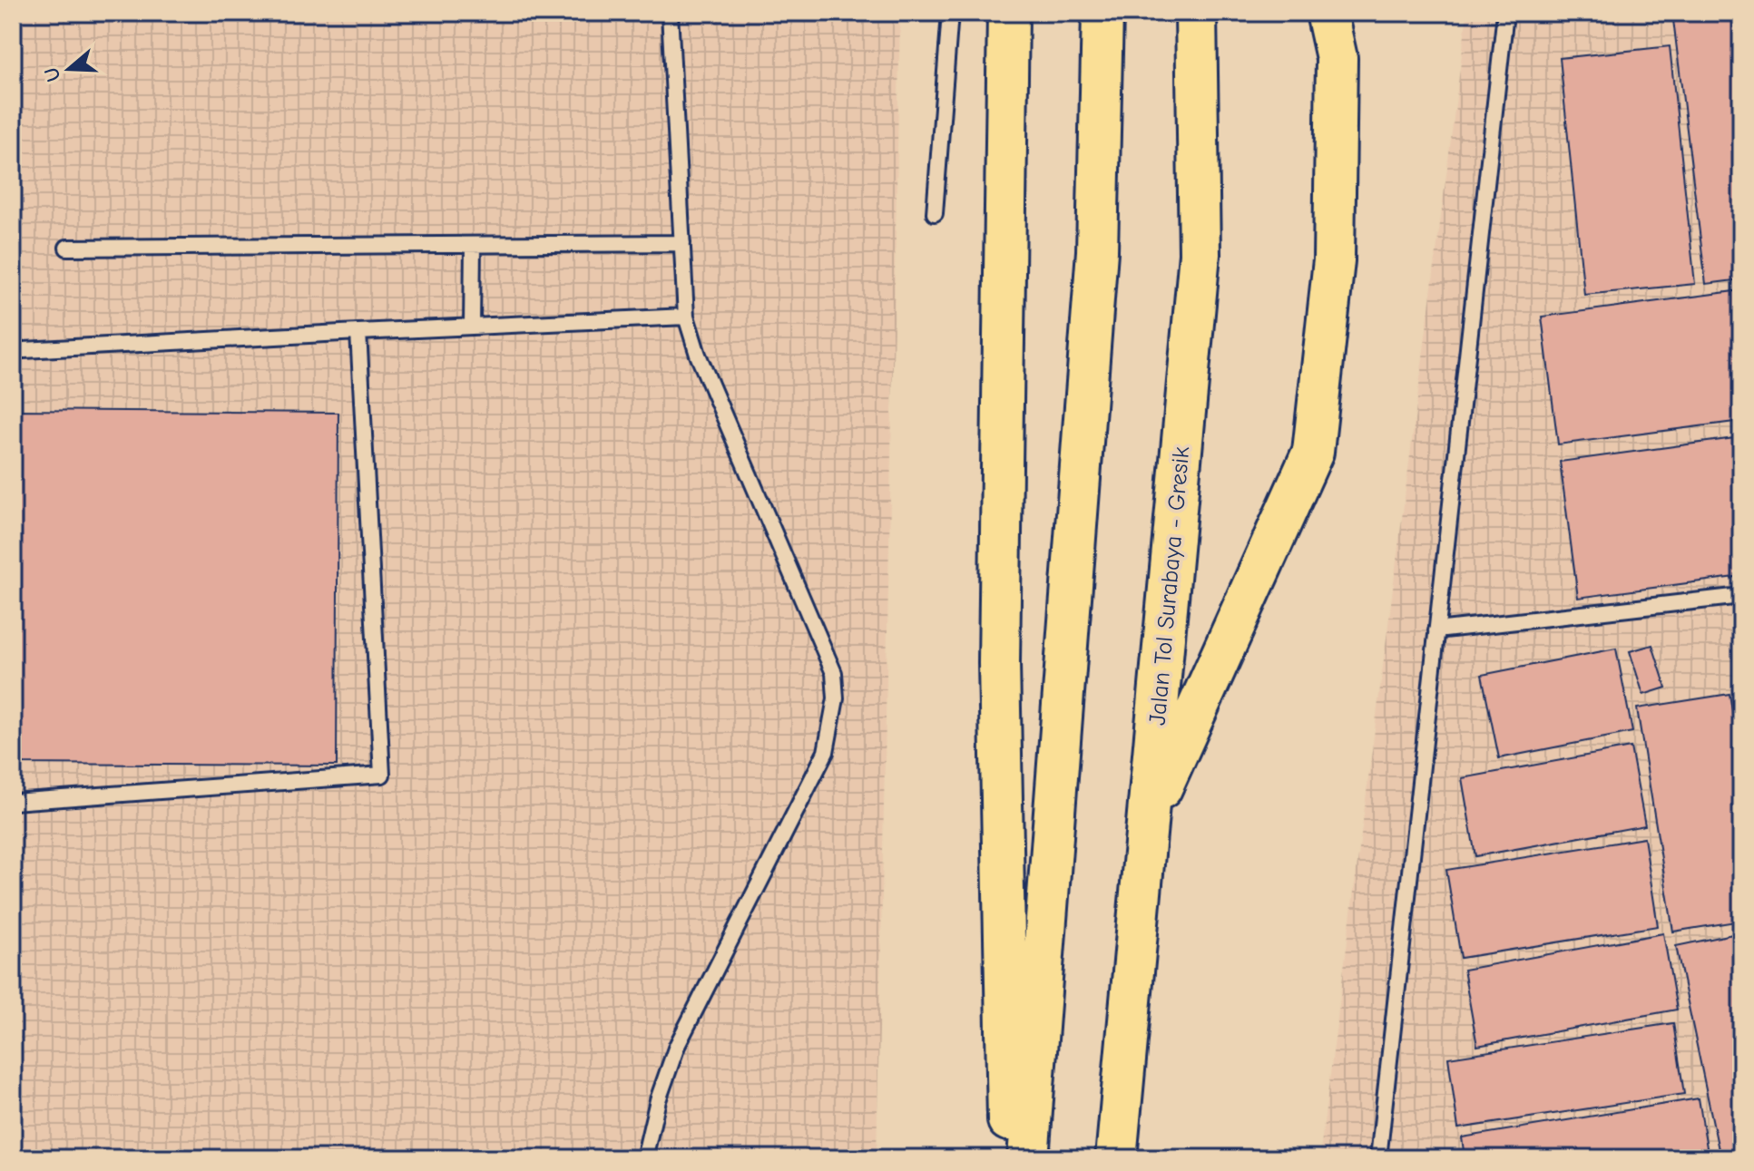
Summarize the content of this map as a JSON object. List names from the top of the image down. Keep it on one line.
{"streets":{"highway":["Jalan Tol Surabaya - Gresik"]},"north":"left"}
